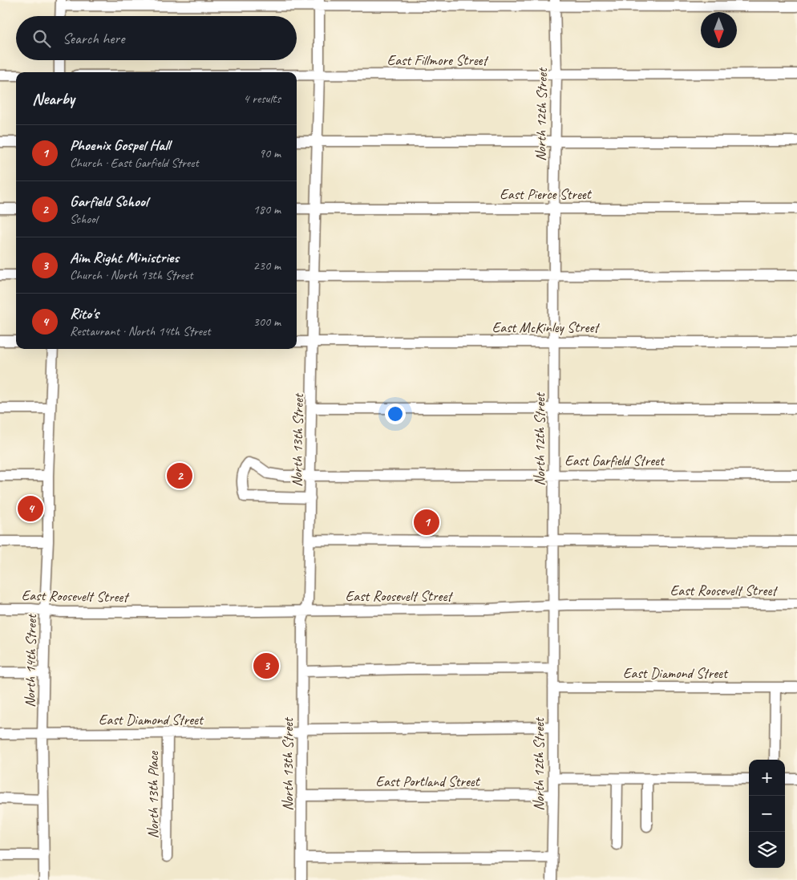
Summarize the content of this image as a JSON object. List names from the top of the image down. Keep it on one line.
{"streets":{"street":["East Fillmore Street","North 12th Street","East Pierce Street","East McKinley Street","North 13th Street","East Garfield Street","East Roosevelt Street","North 14th Street","East Diamond Street","East Portland Street","North 13th Place"]},"crossings":[["East Fillmore Street","North 12th Street"],["East Fillmore Street","North 13th Street"],["North 12th Street","East Pierce Street"],["North 12th Street","East McKinley Street"],["North 12th Street","East Garfield Street"],["North 12th Street","East Roosevelt Street"],["North 12th Street","East Diamond Street"],["North 12th Street","East Portland Street"],["East Pierce Street","North 13th Street"],["East McKinley Street","North 13th Street"],["North 13th Street","East Garfield Street"],["North 13th Street","East Roosevelt Street"],["North 13th Street","East Diamond Street"],["North 13th Street","East Portland Street"],["East Roosevelt Street","North 14th Street"],["North 14th Street","East Diamond Street"],["East Diamond Street","North 13th Place"]],"north":"bottom","page":{"search":"Search here","heading":["Nearby","4 results"],"list":[{"mark":"1","name":"Phoenix Gospel Hall","note":"Church · East Garfield Street","value":"90 m"},{"mark":"2","name":"Garfield School","note":"School","value":"180 m"},{"mark":"3","name":"Aim Right Ministries","note":"Church · North 13th Street","value":"230 m"},{"mark":"4","name":"Rito's","note":"Restaurant · North 14th Street","value":"300 m"}],"pins":["2","4","1","3"],"map_buttons":["+","−"]}}
